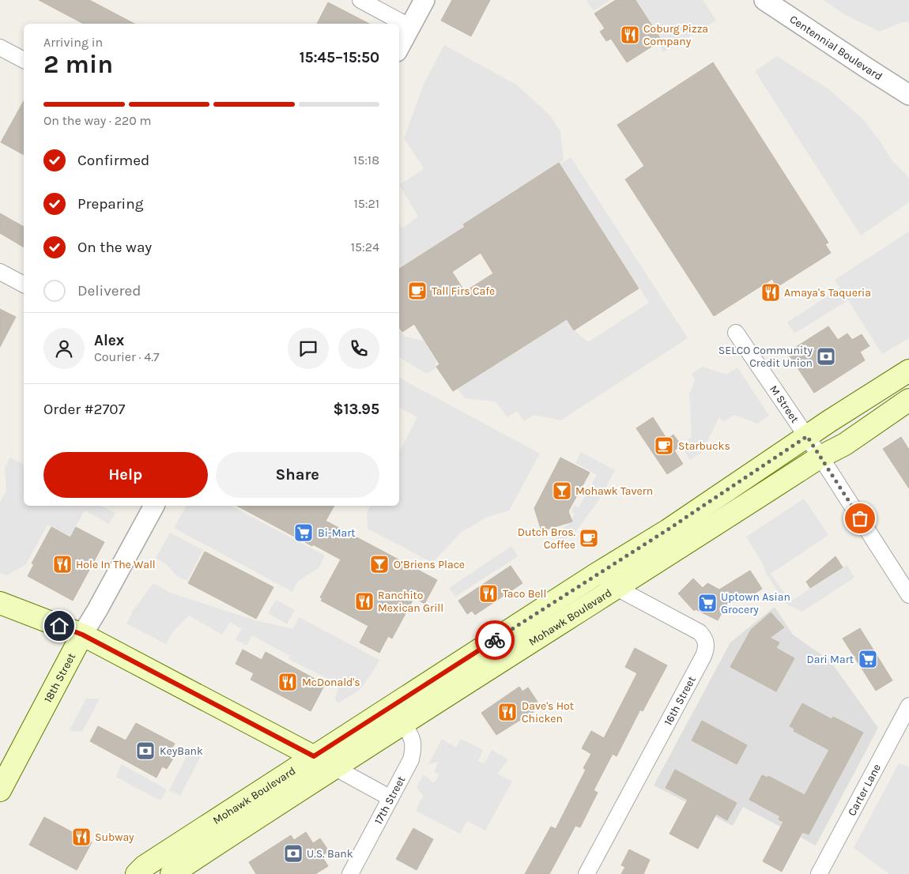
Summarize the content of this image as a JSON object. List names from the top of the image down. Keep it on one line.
{"streets":{"main road":["Mohawk Boulevard","18th Street"],"street":["Centennial Boulevard","M Street","16th Street","Carter Lane","17th Street"]},"crossings":[["M Street","Mohawk Boulevard"],["Mohawk Boulevard","16th Street"],["Mohawk Boulevard","17th Street"]],"places":{"restaurant":["Coburg Pizza Company","Amaya's Taqueria","Hole In The Wall","Taco Bell","Ranchito Mexican Grill","McDonald's","Dave's Hot Chicken","Subway"],"cafe":["Tall Firs Cafe","Starbucks","Dutch Bros. Coffee"],"bank":["SELCO Community Credit Union","KeyBank","U.S. Bank"],"bar":["Mohawk Tavern","O’Briens Place"],"supermarket":["Bi-Mart","Uptown Asian Grocery","Dari Mart"]},"page":{"heading":["2 min","Arriving in","15:45–15:50"],"panel":["Alex","Courier · 4.7","Order #2707","$13.95"],"bar":"On the way · 220 m","list":[["Confirmed","15:18"],["Preparing","15:21"],["On the way","15:24"],"Delivered"],"buttons":["Help","Share"]}}
